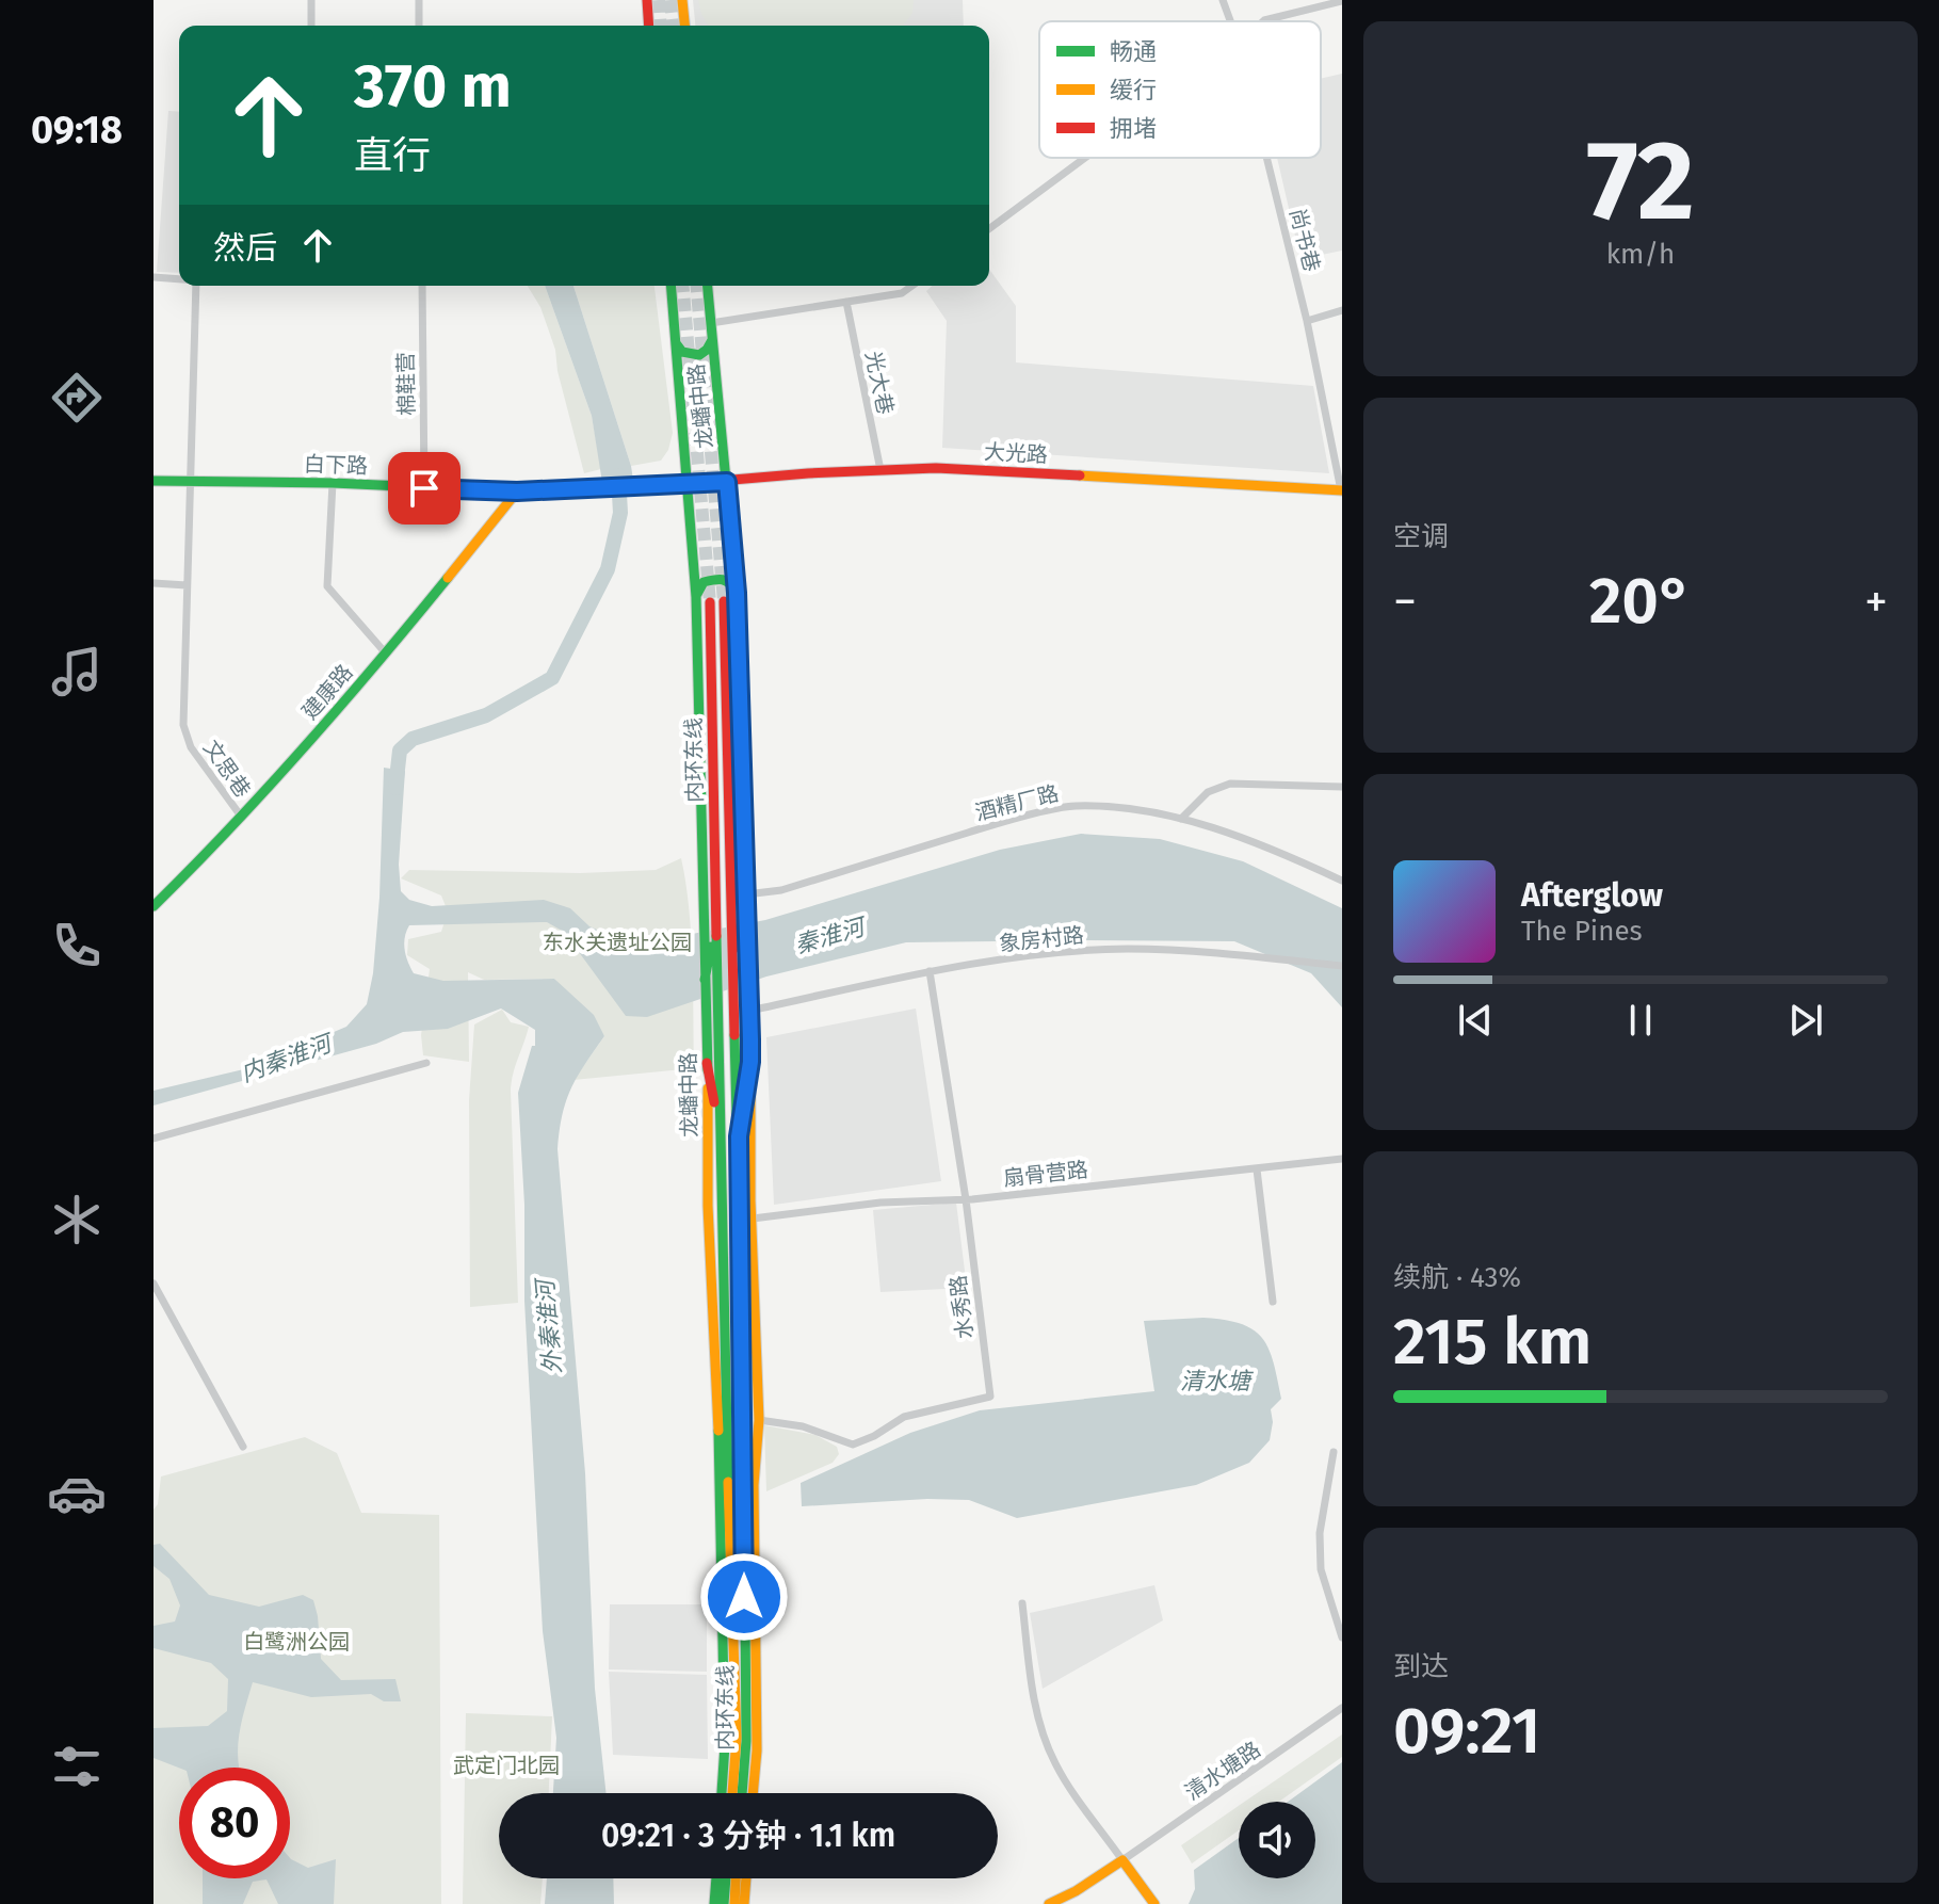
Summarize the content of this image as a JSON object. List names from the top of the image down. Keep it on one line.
{"streets":{"main road":["龙蟠中路","大光路","白下路","建康路","内环东线"],"street":["尚书巷","光大巷","棉鞋营","文思巷","酒精厂路","象房村路","扇骨营路","水秀路","清水塘路"]},"crossings":[["尚书巷","大光路"],["光大巷","大光路"],["棉鞋营","白下路"],["龙蟠中路","大光路"],["龙蟠中路","酒精厂路"],["龙蟠中路","象房村路"],["龙蟠中路","扇骨营路"],["龙蟠中路","水秀路"],["大光路","白下路"],["白下路","建康路"],["白下路","文思巷"],["建康路","文思巷"],["象房村路","水秀路"],["扇骨营路","水秀路"]],"water":["秦淮河","内秦淮河","外秦淮河","清水塘"],"parks":["东水关遗址公园","白鹭洲公园","武定门北园"],"legend":["畅通","缓行","拥堵"],"page":{"tabs":"09:18","tile":[["72","km/h"],"空调",["续航 · 43%","215 km"],["到达","09:21"]],"turn":["370 m","直行"],"then":"然后","heat":["−","20°","+"],"song":["Afterglow","The Pines"],"limit":"80","trip":"09:21 · 3 分钟 · 1.1 km"}}
